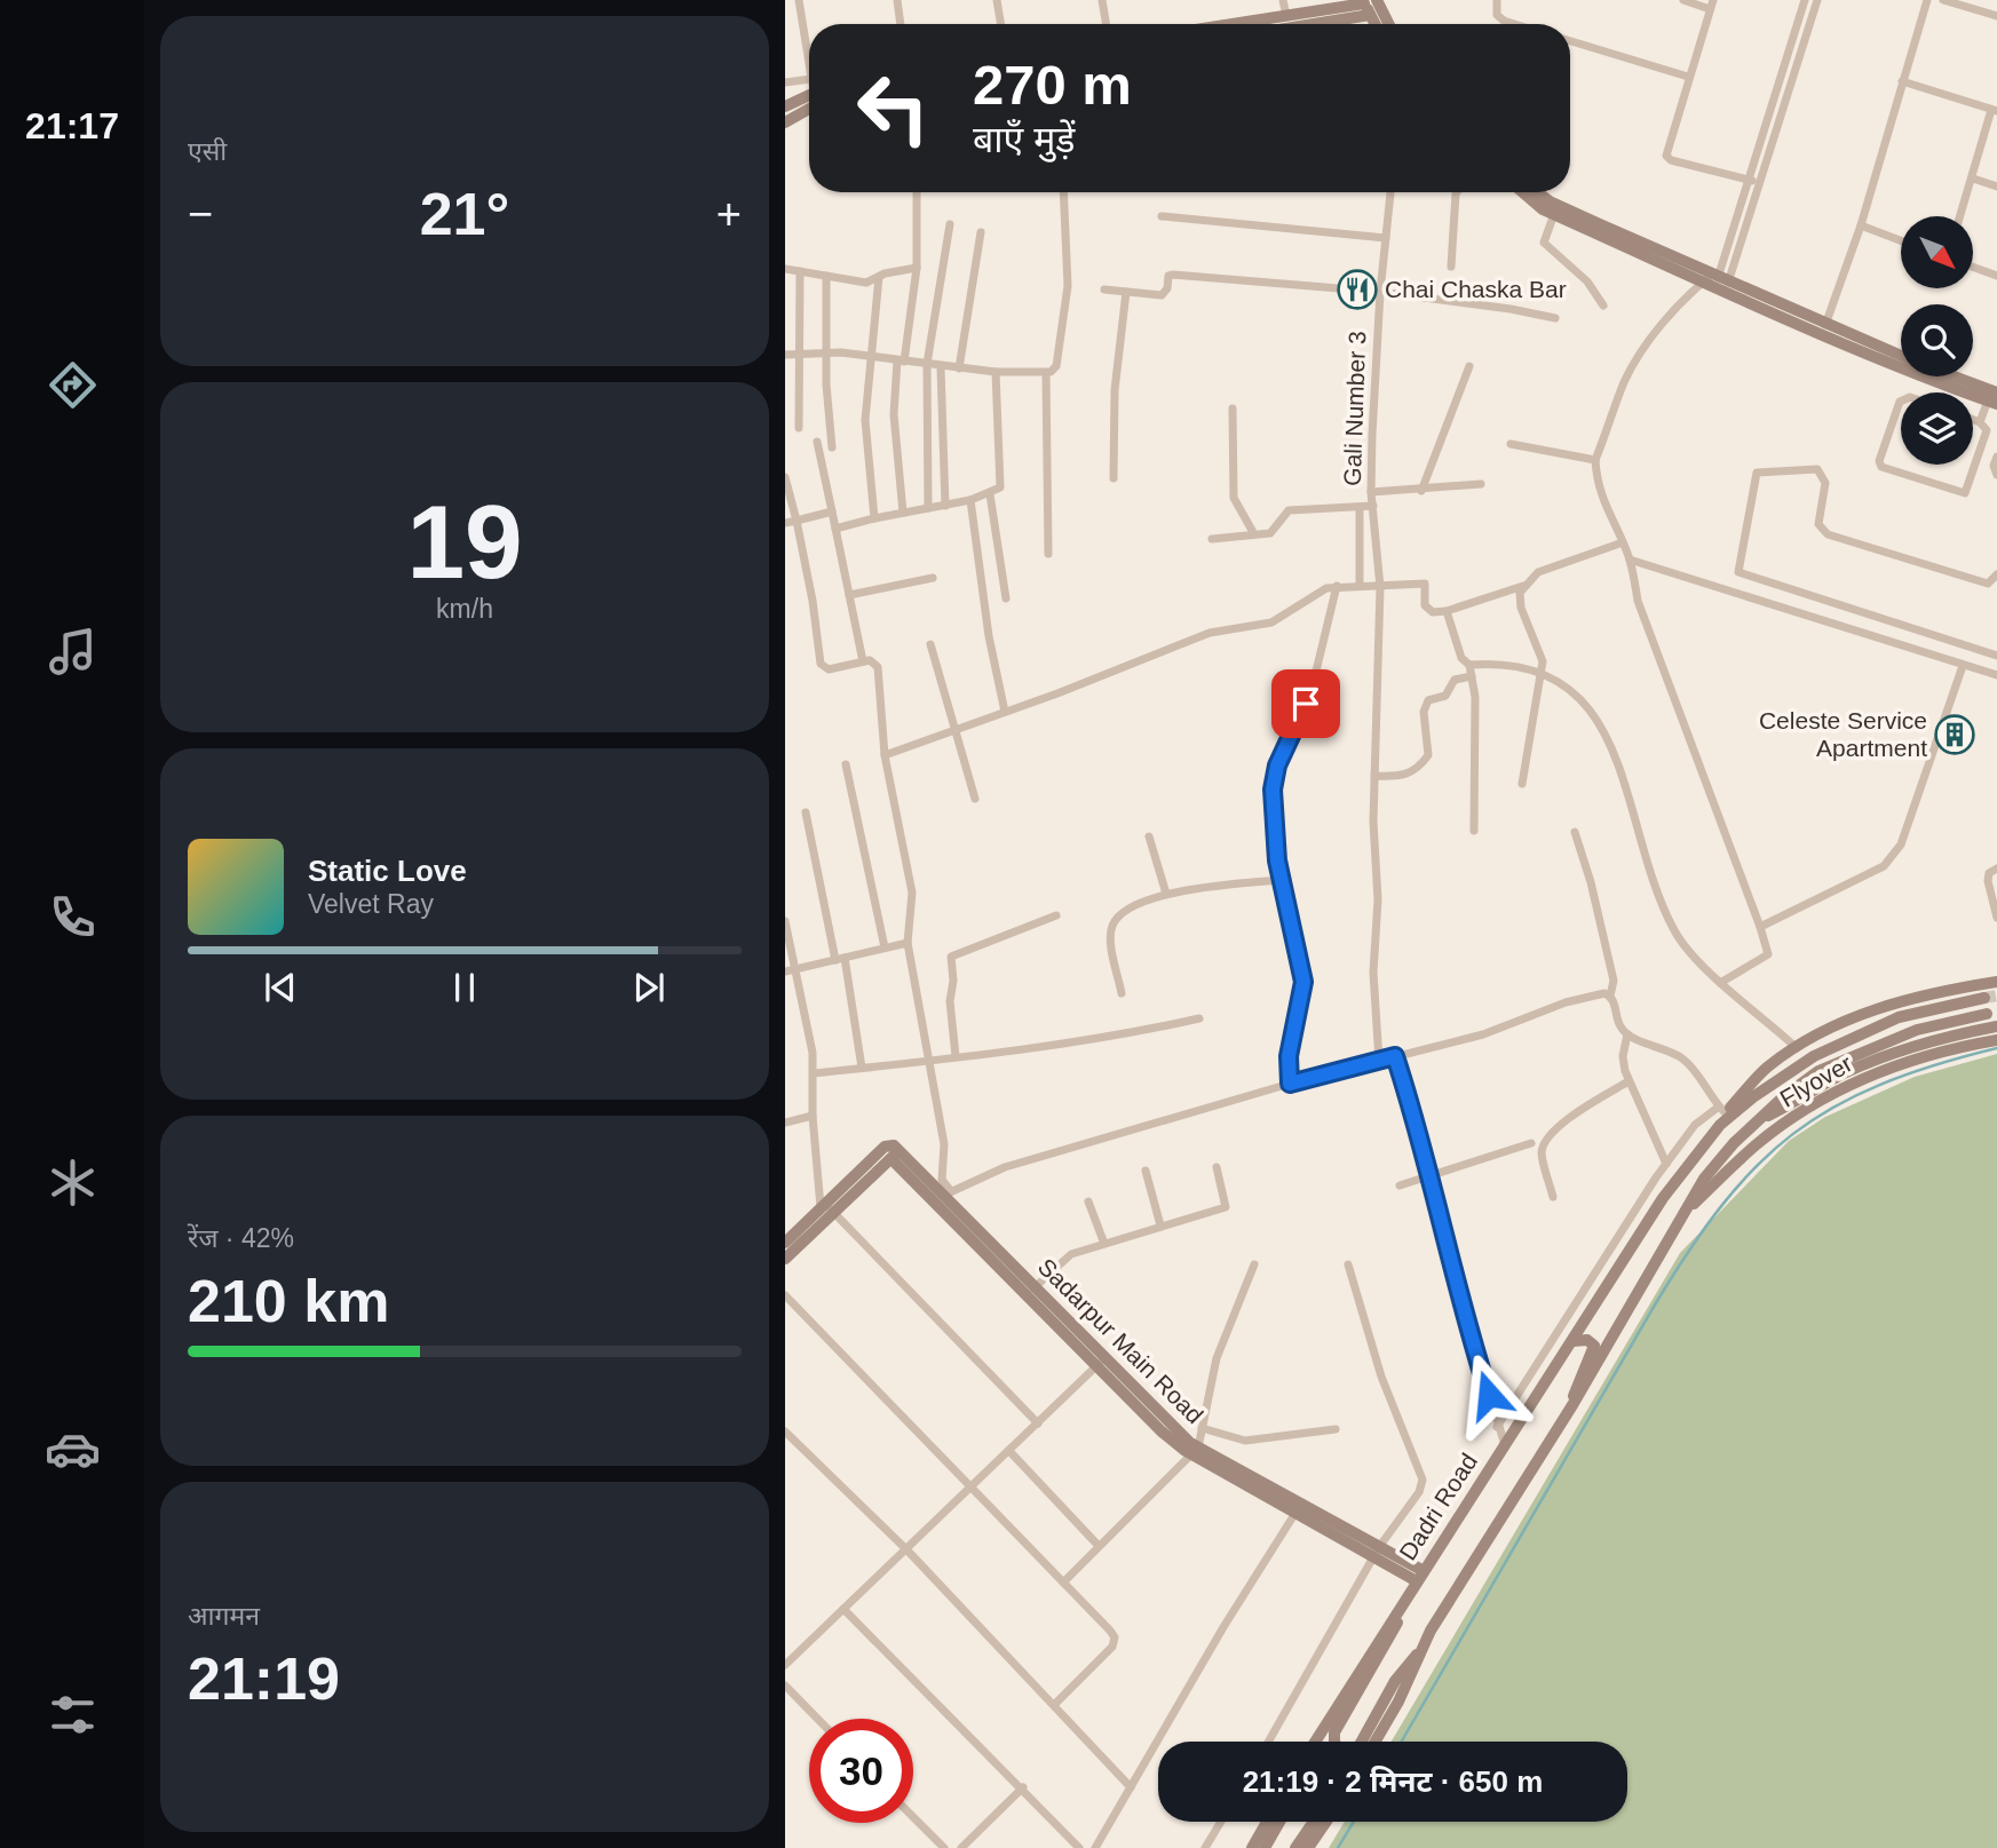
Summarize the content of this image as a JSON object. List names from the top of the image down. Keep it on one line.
{"streets":{"main road":["Flyover","Sadarpur Main Road","Dadri Road"],"street":["Gali Number 3"]},"crossings":[["Sadarpur Main Road","Dadri Road"]],"places":{"restaurant":["Chai Chaska Bar"],"building":["Celeste Service Apartment"]},"north":"bottom right","page":{"tabs":"21:17","tile":["एसी",["19","km/h"],["रेंज · 42%","210 km"],["आगमन","21:19"]],"turn":["270 m","बाएँ मुड़ें"],"heat":["−","21°","+"],"song":["Static Love","Velvet Ray"],"limit":"30","trip":"21:19 · 2 मिनट · 650 m"}}
